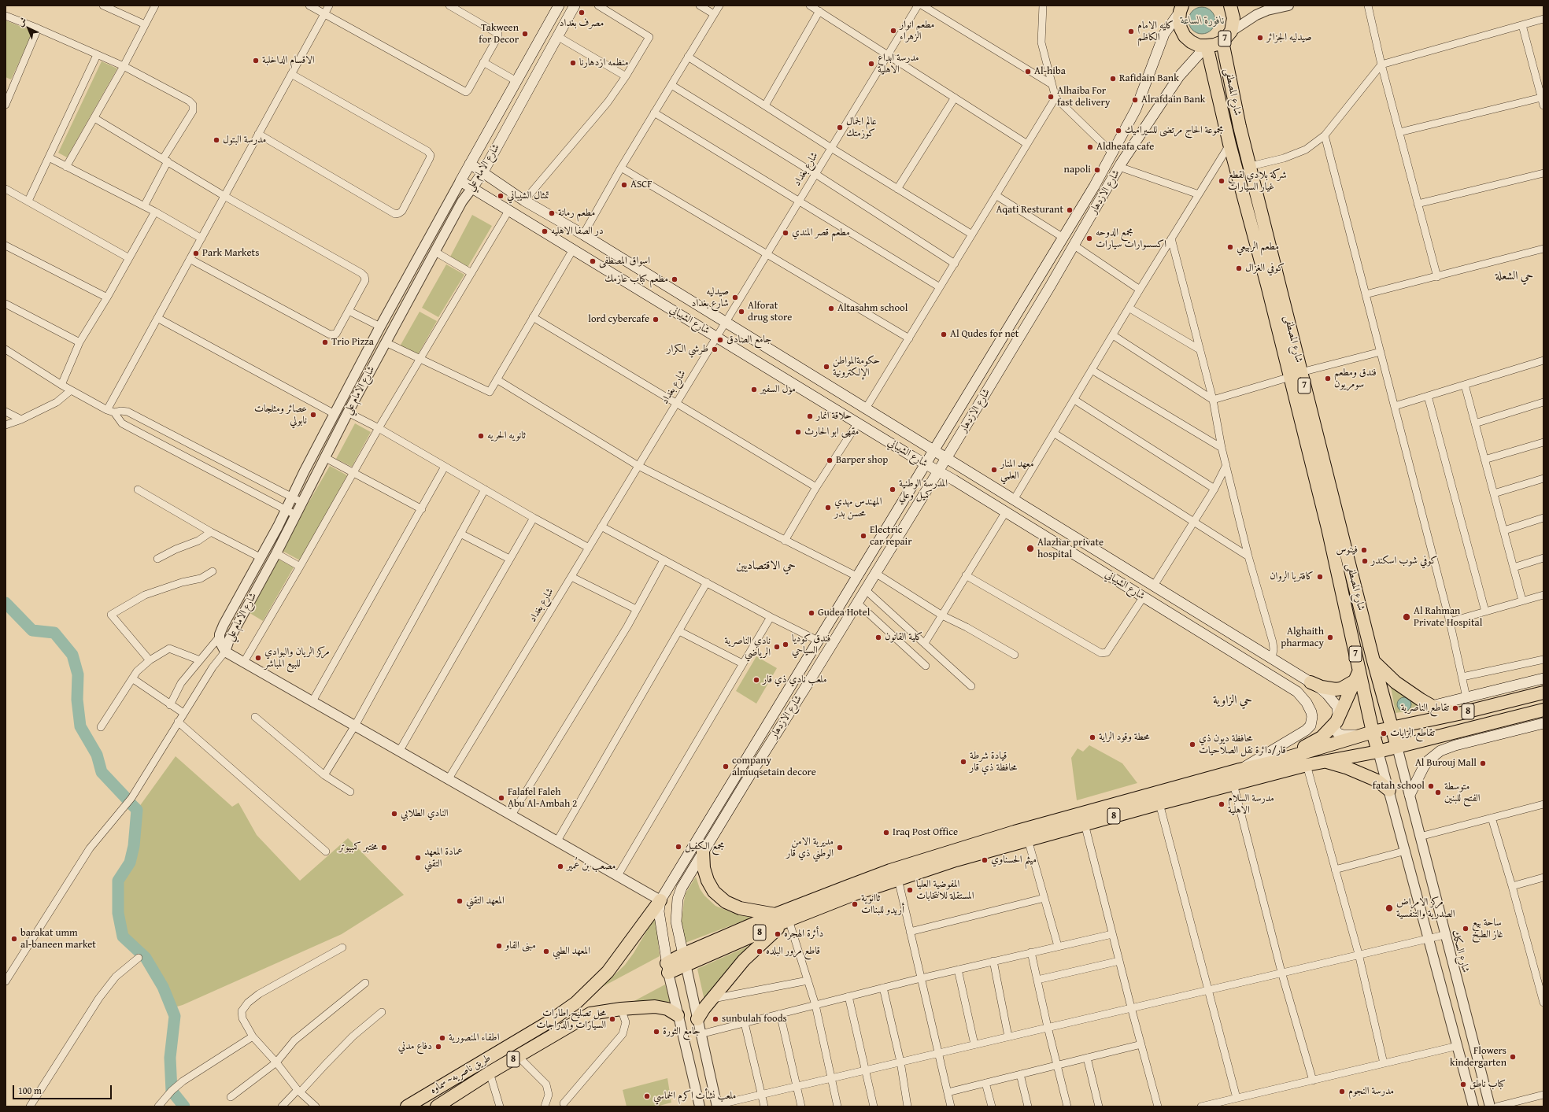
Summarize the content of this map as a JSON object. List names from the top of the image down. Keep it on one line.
{"streets":{"highway":["7","شارع المصطفى","8","طريق ناصريه~ سماوه"],"main road":["شارع الامام علي","شارع الازدهار","شارع الشيباني"],"street":["شارع بغداد","شارع السكك"]},"crossings":[["7","شارع المصطفى"],["7","شارع الازدهار"],["7","8"],["7","شارع السكك"],["شارع المصطفى","شارع الازدهار"],["شارع المصطفى","8"],["شارع الامام علي","شارع الشيباني"],["شارع بغداد","شارع الشيباني"],["شارع الازدهار","شارع الشيباني"],["شارع الازدهار","8"],["شارع الازدهار","طريق ناصريه~ سماوه"],["شارع الشيباني","8"],["8","شارع السكك"]],"districts":["حي الشعلة","حي الاقتصاديين","حي الزاوية"],"water":["نافورة الساعة"],"places":["مصرف بغداد","مطعم انوار الزهراء","كليه الامام الكاظم","Takween for Decor","صيدليه الجزائر","الاقسام الداخلبة","منظمه ازدهارنا","مدرسة ابداع الاهلية","Al-hiba","Rafidain Bank","Alhaiba For fast delivery","Alrafdain Bank","عالم الجمال كوزمتك","مجموعة الحاج مرتضى للسيراميك","مدرسة البتول","Aldheafa cafe","napoli","شركة بلادي لقطع غيار السيارات","ASCF","تمثال الشيباني","Aqati Resturant","مطعم رمانة","در الصفا الاهليه","مطعم قصر المندي","مجمع الدوحه اكسسوارات سيارات","مطعم الربيعي","Park Markets","اسواق المصطفى","كوفي الغزال","مطعم كباب عازمك","صيدليه شارع بغداد","Altasahm school","Alforat drug store","lord cybercafe","Al Qudes for net","جامع الصادق","Trio Pizza","طرشي الكرار","حكومةالمواطن الإلكترونية","فندق ومطعم سومريون","مول السفير","عصائر ومثلجات نابولي","حلاقة انمار","مقهى ابو الحارث","ثانويه الحريه","Barper shop","معهد المنار العلمي","المدرسة الوطنية كميل وعلي","المهندس مهدي محسن بدر","Electric car repair","Alazhar private hospital","فينوس","كوفي شوب اسكندر","كافتريا الروان","Gudea Hotel","Al Rahman Private Hospital","كلية القانون","Alghaith pharmacy","فندق كوديا السياحي","نادي الناصرية الرياضي","مركز الريان والبوادي للبيع المباشر","ملعب نادي ذي قار","تقاطع الناصرية","تقاطع الرايات","محطة وقود الراية","محافظة ديون ذي قار/دائرة نقل الصلاحيات","قيادة شرطة محافظة ذي قار","Al Burouj Mall","company almuqsetain decore","fatah school","متوسطة الفتح للبنين","Falafel Faleh Abu Al-Ambah 2","مدرسة السلام الاهلية","النادي الطلابي","Iraq Post Office","مجمع الكفيل","مختبر كمبيوتر","مديرية الامن الوطني ذي قار","عمادة المعهد التقني","ميثم الحسناوي","مصعب بن عُمير","المفوضية العليا المستقلة للانتخابات","المعهد التقني","ثاانوية أريدو للبناات","مركز الامراض الصدرية والتنفسية","ساحة بيع غاز الطبخ","دأئرة الهجره","barakat umm al-baneen market","مبنى الفاو","المعهد الطبي","قاطع مرور البلده","محل تصليح اطارات السيارات والدراجات","sunbulah foods","جامع الثورة","اطفاء المنصورية","دفاع مدني","Flowers kindergarten","كباب ناطق","مدرسة النجوم","ملعب نشأت اكرم الخماسي"],"scale_bar":"100 m","north":"top left"}
